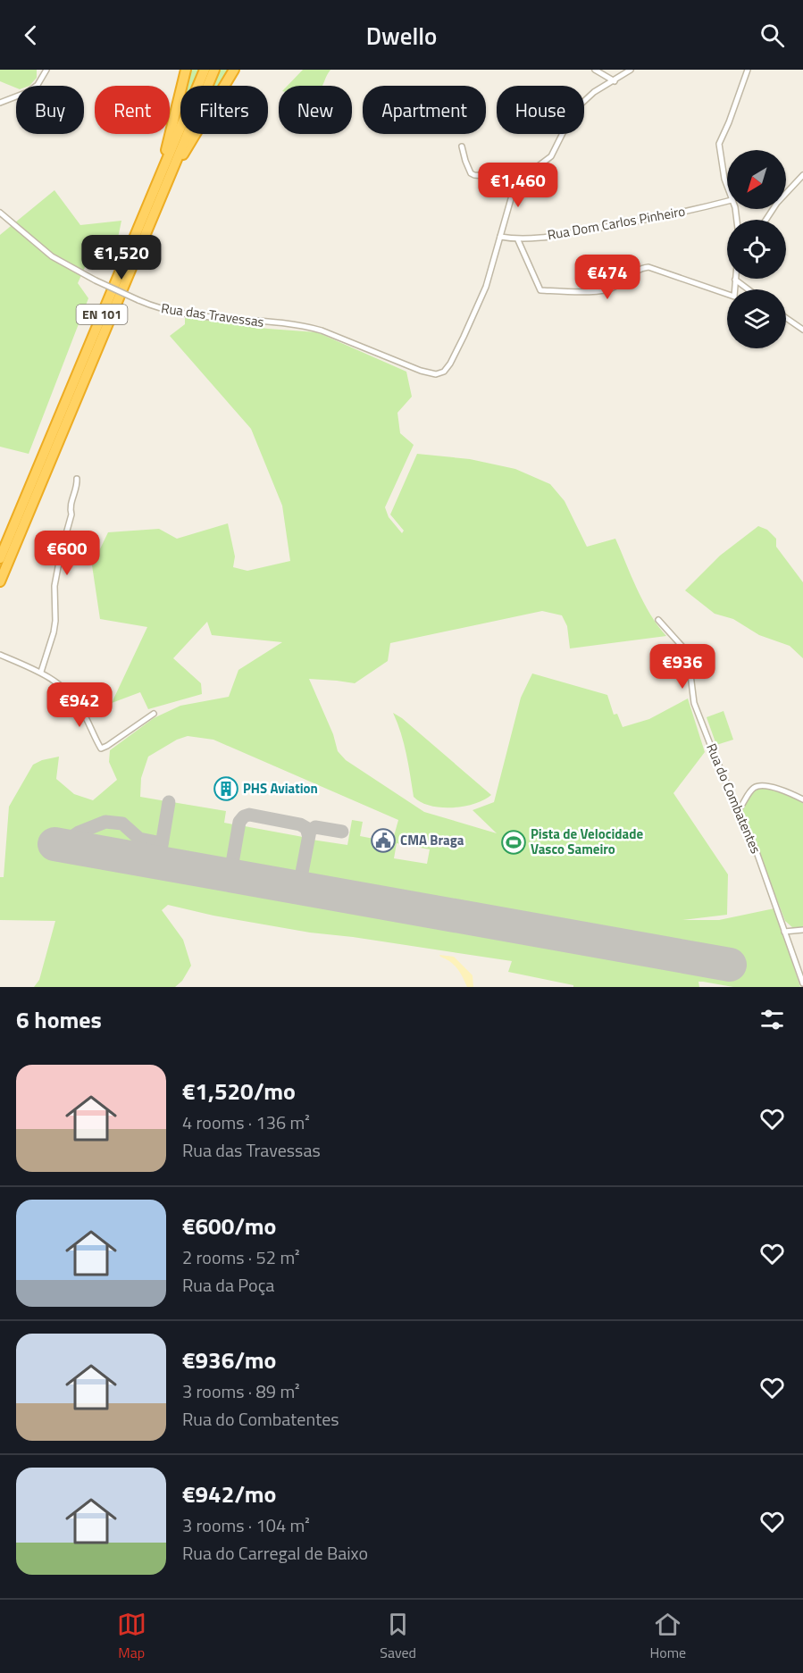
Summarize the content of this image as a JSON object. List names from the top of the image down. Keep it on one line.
{"streets":{"highway":["EN 101"],"street":["Rua Dom Carlos Pinheiro","Rua das Travessas","Rua do Combatentes"]},"crossings":[["Rua Dom Carlos Pinheiro","Rua das Travessas"]],"places":{"building":["PHS Aviation"],"public building":["CMA Braga"],"sports":["Pista de Velocidade Vasco Sameiro"]},"north":"bottom left","page":{"header":"Dwello","chip":["Buy","Rent","Filters","New","Apartment","House"],"price":["€1,460","€1,520","€474","€600","€936","€942"],"heading":"6 homes","list":[{"name":"€1,520/mo","note":"4 rooms · 136 m² · Rua das Travessas"},{"name":"€600/mo","note":"2 rooms · 52 m² · Rua da Poça"},{"name":"€936/mo","note":"3 rooms · 89 m² · Rua do Combatentes"},{"name":"€942/mo","note":"3 rooms · 104 m² · Rua do Carregal de Baixo"}],"tabs":["Map","Saved","Home"]}}
